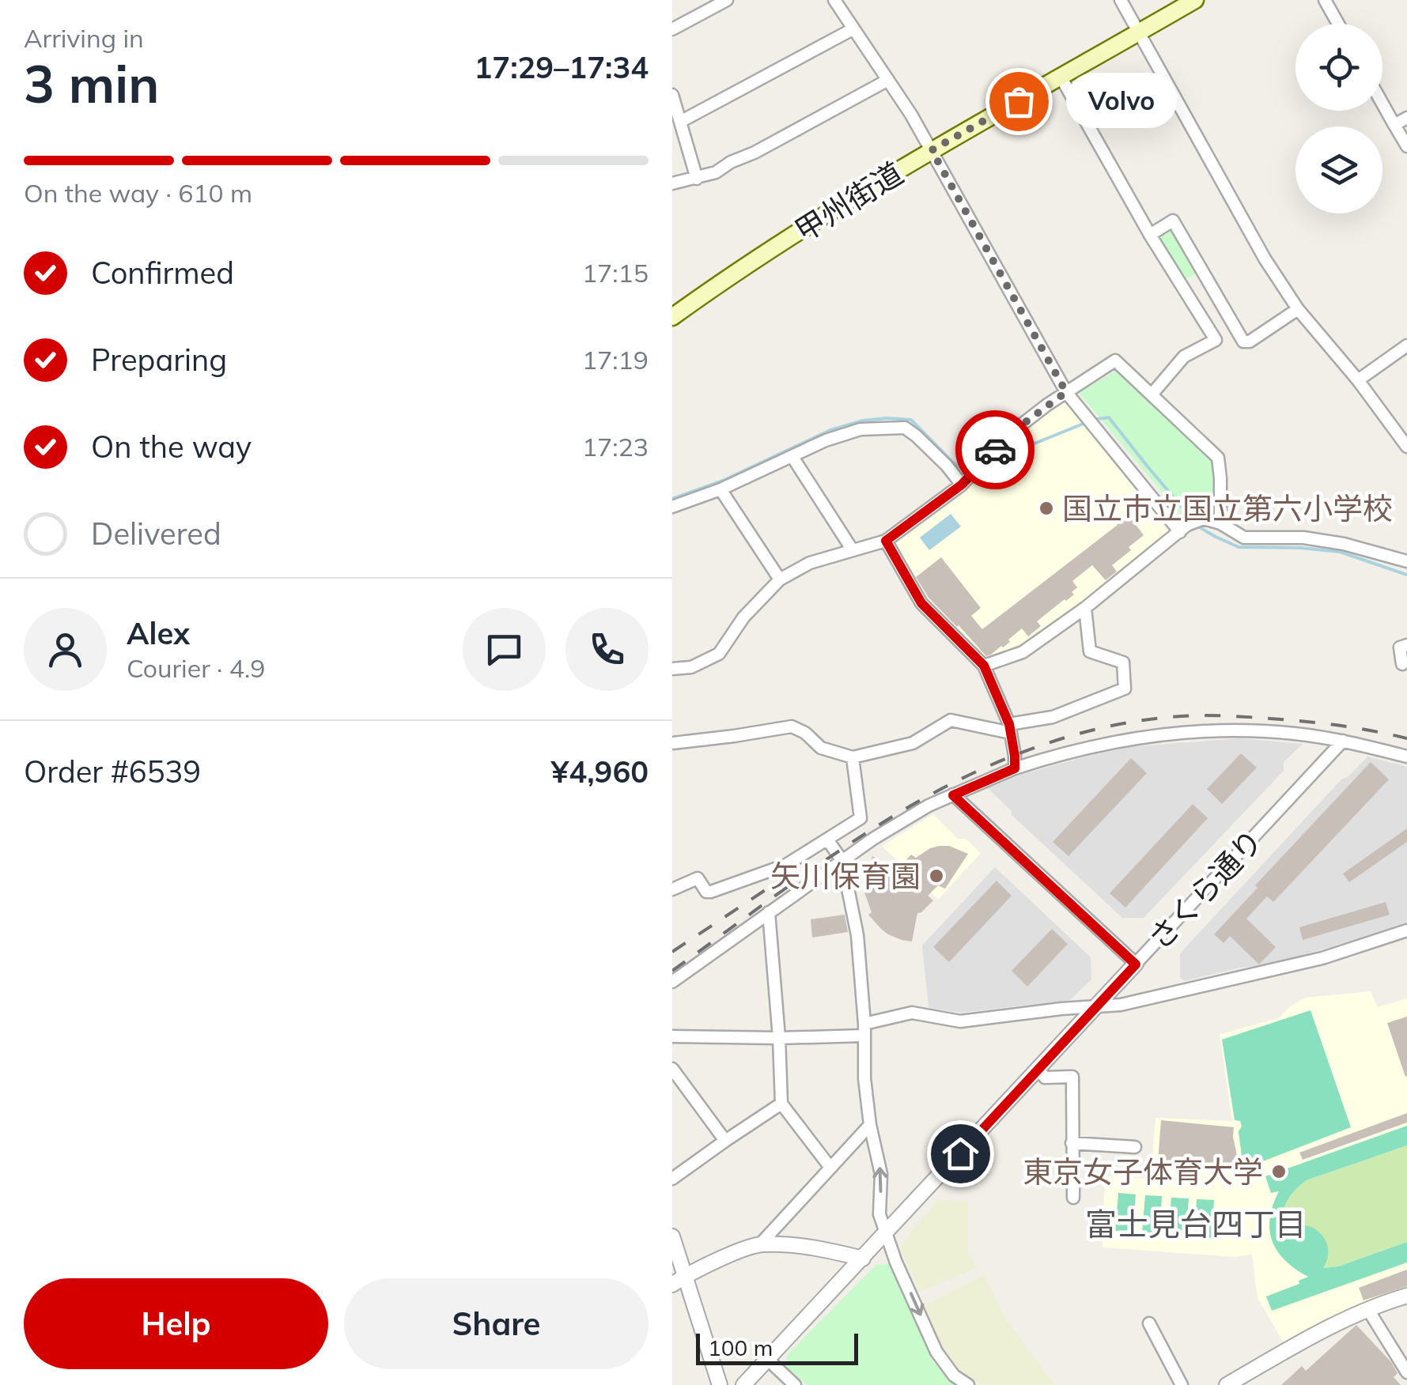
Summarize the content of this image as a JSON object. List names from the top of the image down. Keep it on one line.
{"streets":{"main road":["甲州街道"],"street":["さくら通り"]},"districts":["富士見台四丁目"],"places":["Volvo","国立市立国立第六小学校","矢川保育園","東京女子体育大学"],"scale_bar":"100 m","page":{"heading":["3 min","Arriving in","17:29–17:34"],"panel":["Alex","Courier · 4.9","Order #6539","¥4,960"],"bubble":"Volvo","bar":"On the way · 610 m","list":[["Confirmed","17:15"],["Preparing","17:19"],["On the way","17:23"],"Delivered"],"buttons":["Help","Share"],"scale":"100 m"}}
